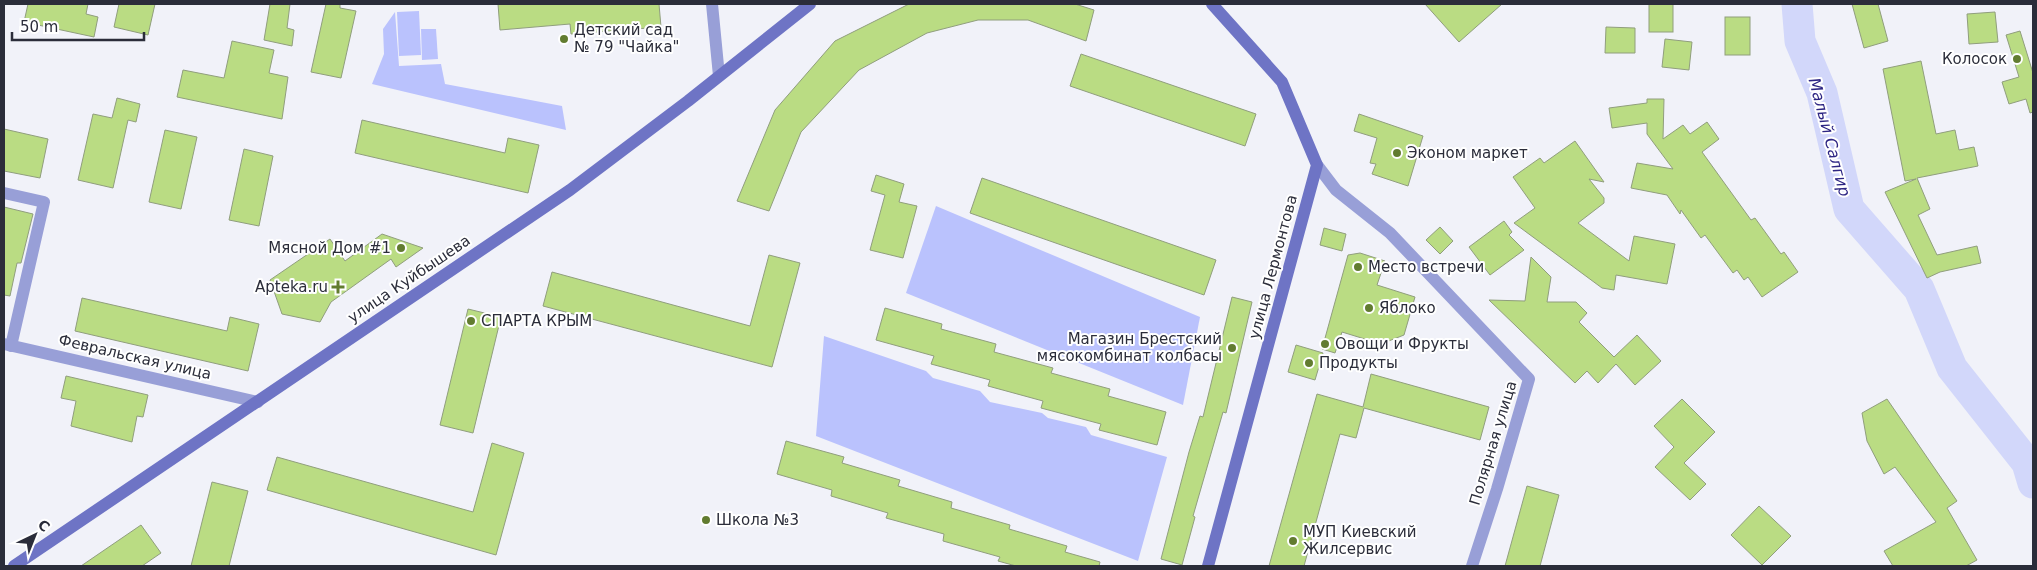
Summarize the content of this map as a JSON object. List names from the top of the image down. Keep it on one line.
{"streets":{"main road":["улица Лермонтова","улица Куйбышева"],"street":["Февральская улица","Полярная улица"]},"crossings":[["улица Лермонтова","Полярная улица"],["улица Куйбышева","Февральская улица"]],"water":["Малый Салгир"],"places":{"other":["Детский сад № 79 \"Чайка\"","Колосок","Эконом маркет","Мясной Дом #1","Место встречи","Яблоко","СПАРТА КРЫМ","Овощи и Фрукты","Магазин Брестский мясокомбинат колбасы","Продукты","Школа №3","МУП Киевский Жилсервис"],"health":["Apteka.ru"]},"scale_bar":"50 m","north":"top right"}
